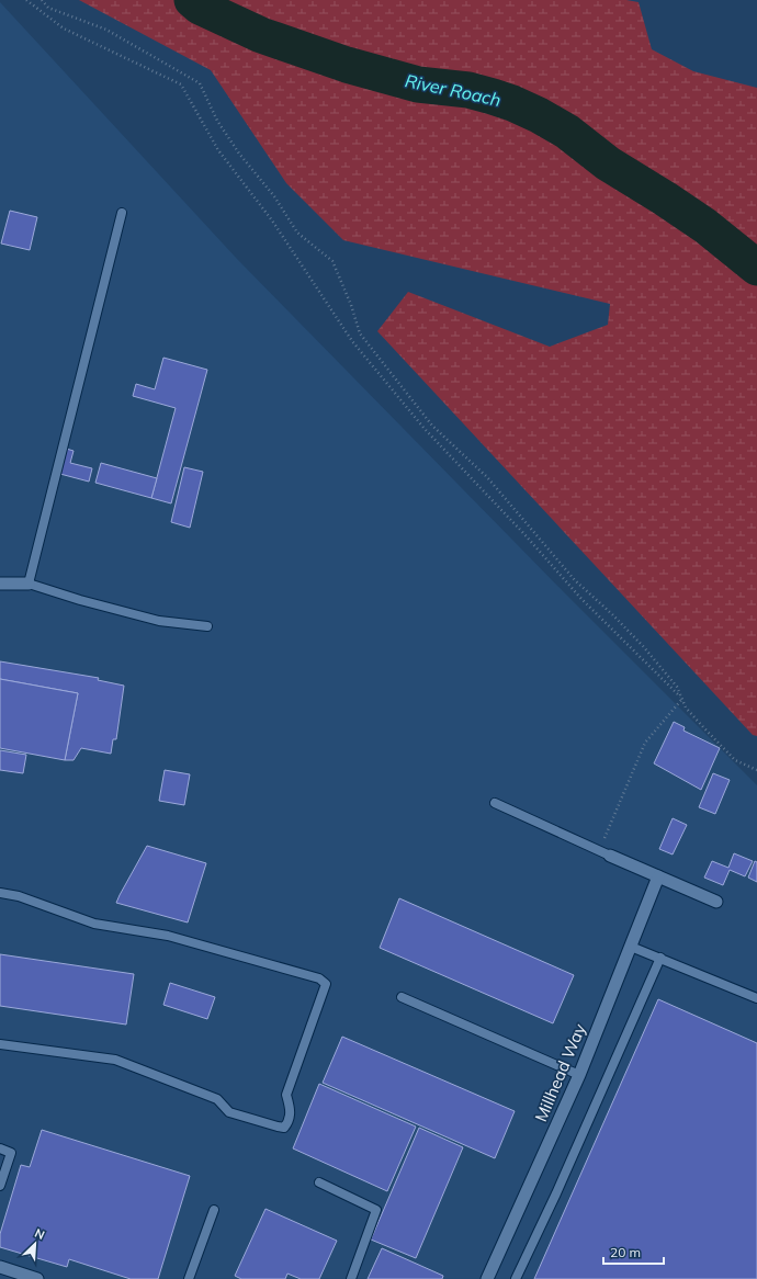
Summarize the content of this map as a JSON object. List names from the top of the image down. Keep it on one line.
{"streets":{"street":["Millhead Way"]},"water":["River Roach"],"scale_bar":"20 m","north":"top right"}
